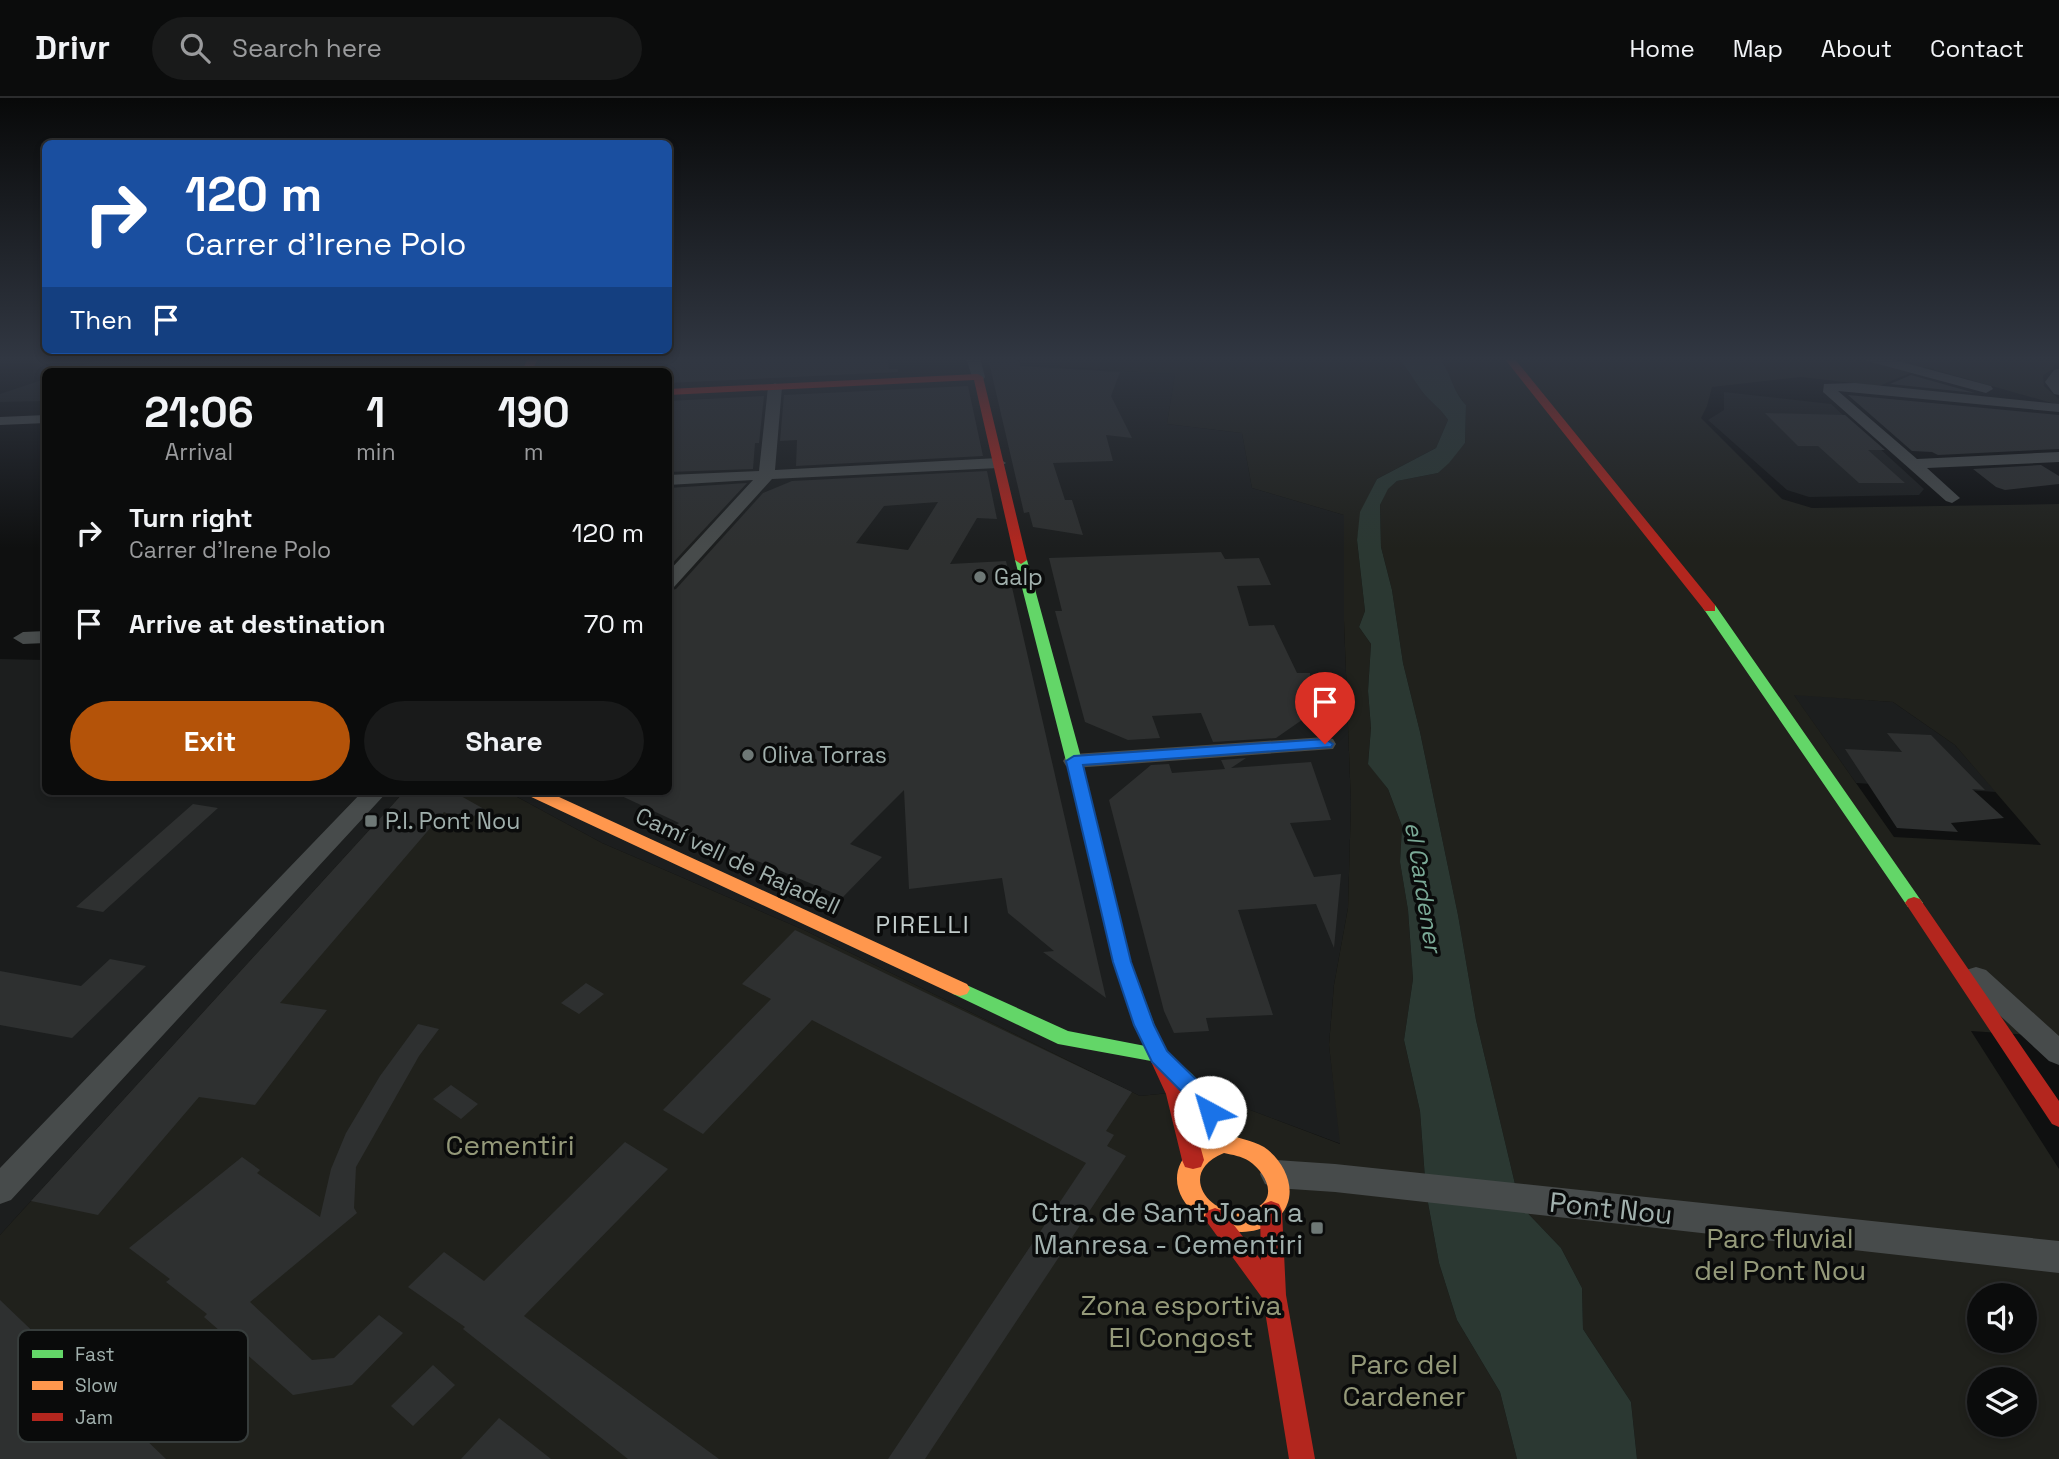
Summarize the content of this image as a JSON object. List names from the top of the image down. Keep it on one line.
{"streets":{"street":["Camí vell de Rajadell","Pont Nou"]},"districts":["PIRELLI"],"water":["el Cardener"],"parks":["Cementiri","Parc fluvial del Pont Nou","Zona esportiva El Congost","Parc del Cardener"],"places":{"other":["Galp","Oliva Torras"],"transit":["P.I. Pont Nou","Ctra. de Sant Joan a Manresa - Cementiri"]},"legend":["Fast","Slow","Jam"],"page":{"header":"Drivr","search":"Search here","nav":["Home","Map","About","Contact"],"turn":["120 m","Carrer d'Irene Polo"],"then":"Then","eta":["21:06","Arrival","1","min","190","m"],"list":[{"name":"Turn right","note":"Carrer d'Irene Polo","value":"120 m"},{"name":"Arrive at destination","value":"70 m"}],"buttons":["Exit","Share"]}}
